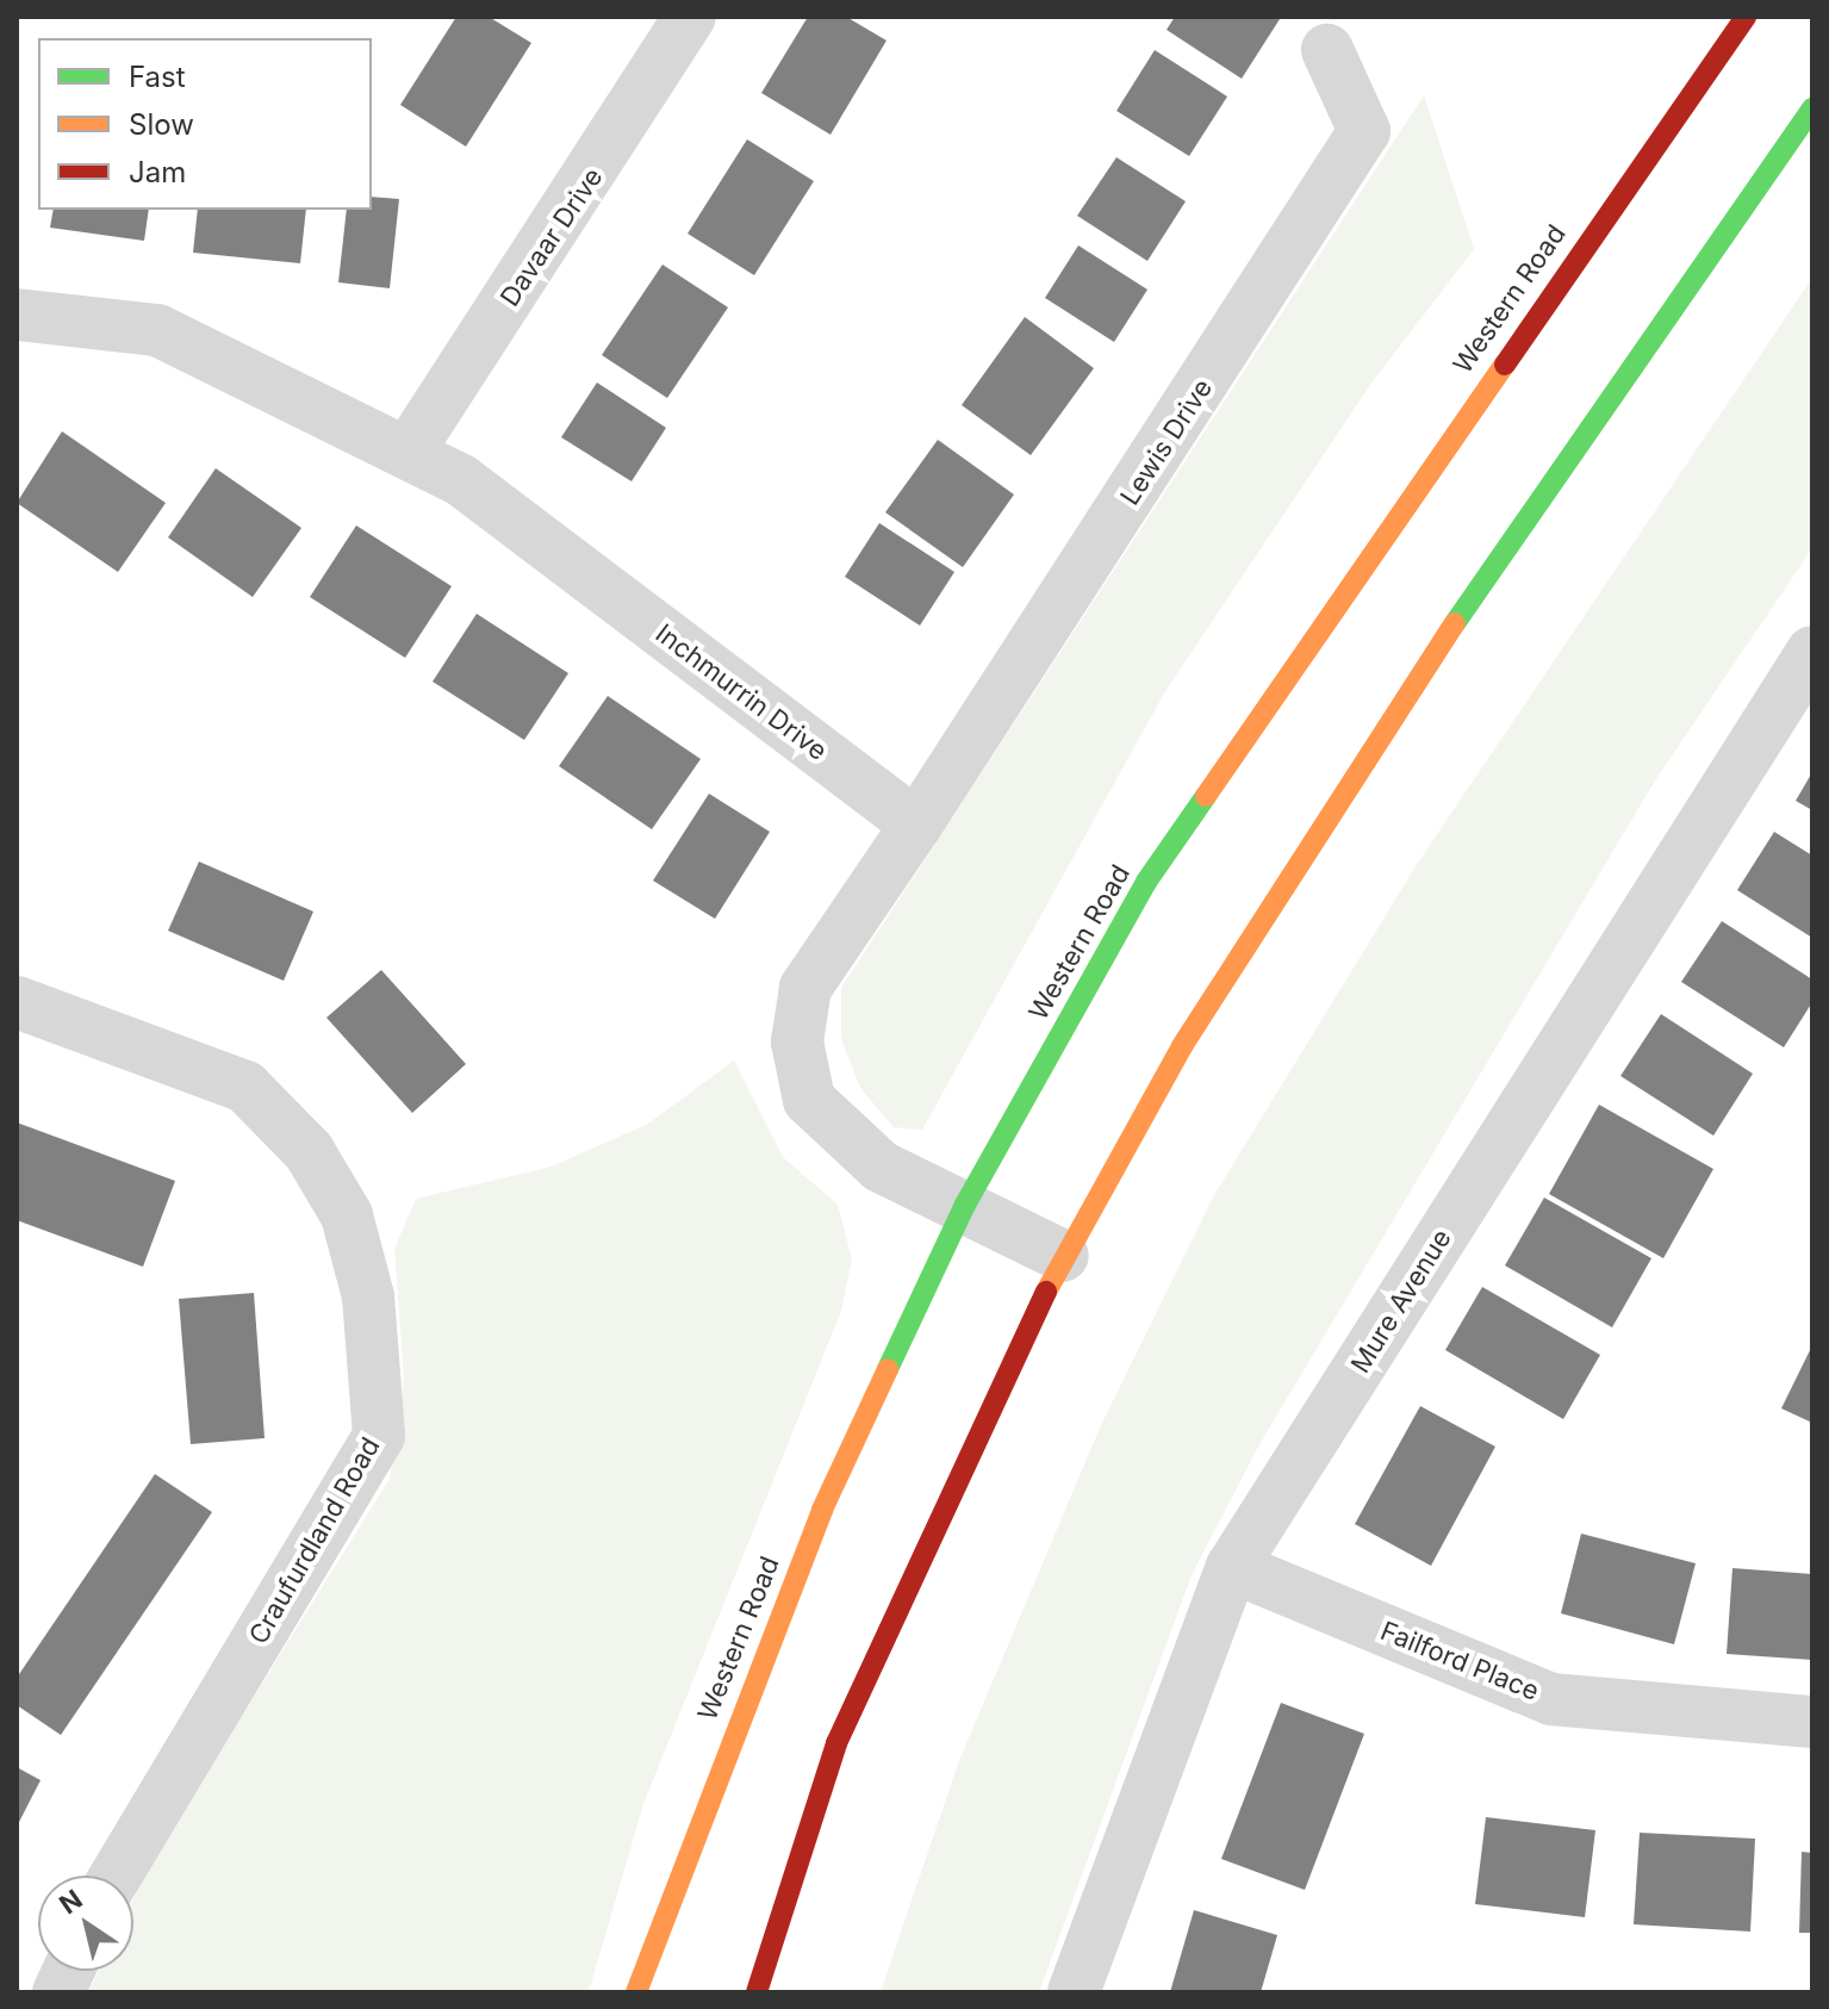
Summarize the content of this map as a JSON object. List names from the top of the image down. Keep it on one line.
{"streets":{"main road":["Western Road"],"street":["Davaar Drive","Lewis Drive","Inchmurrin Drive","Mure Avenue","Craufurdland Road","Failford Place"]},"crossings":[["Davaar Drive","Inchmurrin Drive"],["Lewis Drive","Inchmurrin Drive"],["Mure Avenue","Failford Place"]],"legend":["Fast","Slow","Jam"],"north":"top left"}
